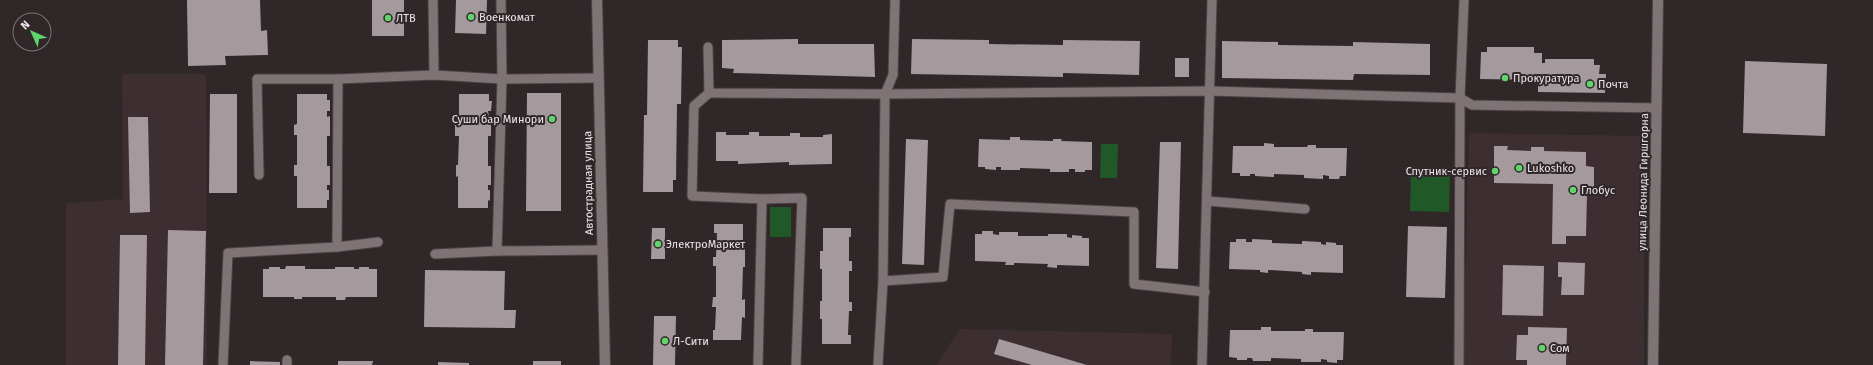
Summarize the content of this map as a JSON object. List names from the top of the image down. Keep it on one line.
{"streets":{"main road":["улица Леонида Гиршгорна","Автострадная улица"]},"places":["Военкомат","ЛТВ","Прокуратура","Почта","Суши бар Минори","Lukoshko","Спутник-сервис","Глобус","ЭлектроМаркет","Л-Сити","Сом"],"north":"top left"}
